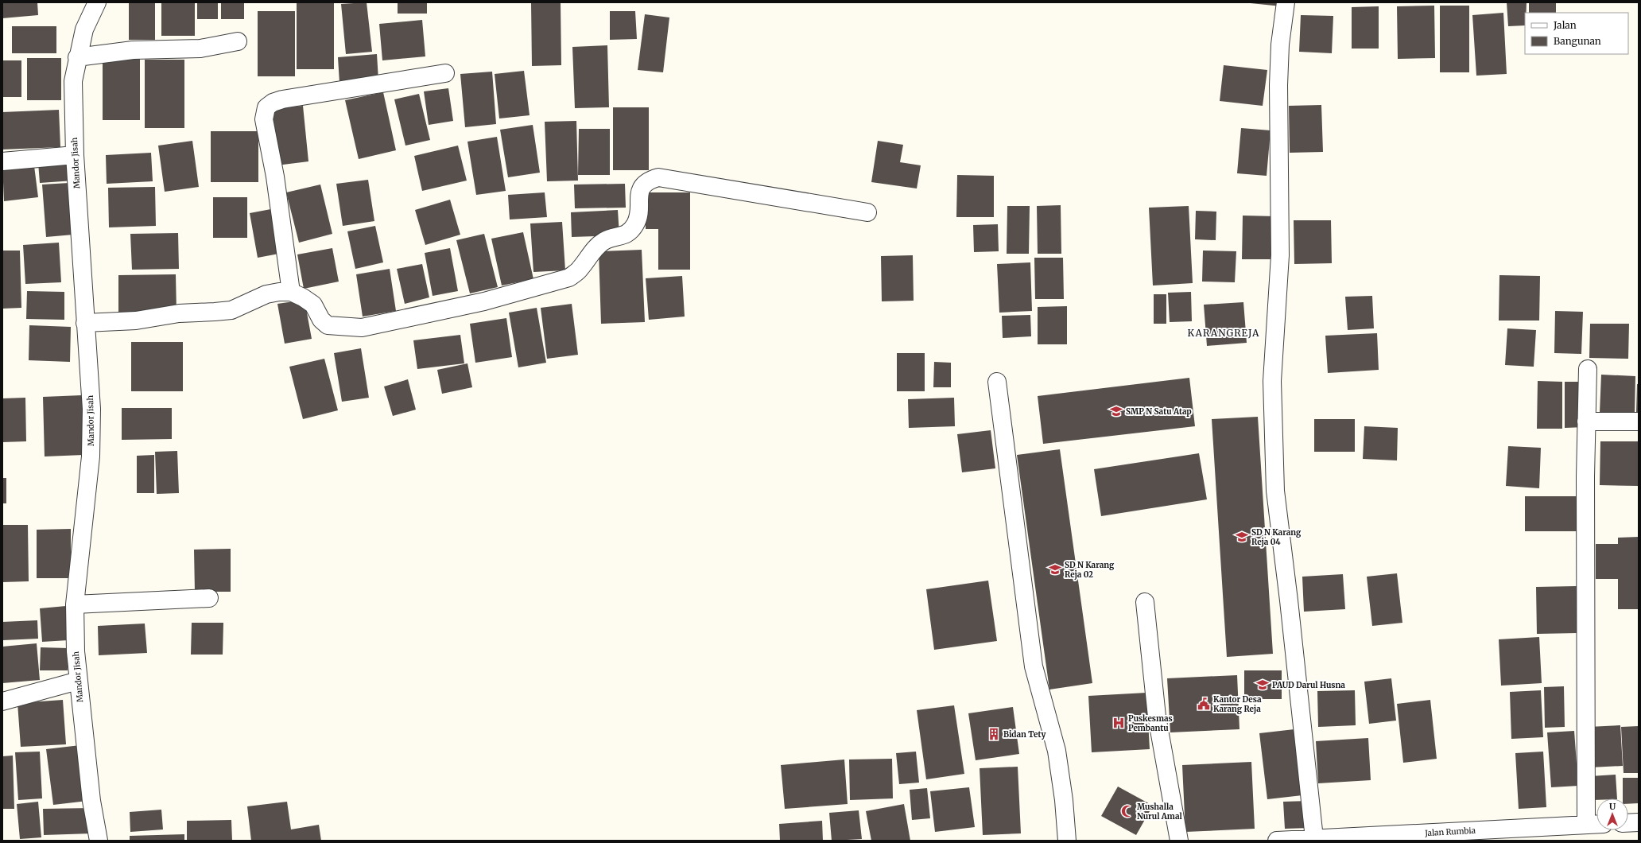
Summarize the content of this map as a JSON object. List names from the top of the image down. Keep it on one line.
{"streets":{"street":["Mandor Jisah","Jalan Rumbia"]},"districts":["KARANGREJA"],"places":{"school or university":["SMP N Satu Atap","SD N Karang Reja 04","SD N Karang Reja 02","PAUD Darul Husna"],"public building":["Kantor Desa Karang Reja"],"hospital":["Puskesmas Pembantu"],"building":["Bidan Tety"],"mosque":["Mushalla Nurul Amal"]},"legend":["Jalan","Bangunan"],"north":"top"}
